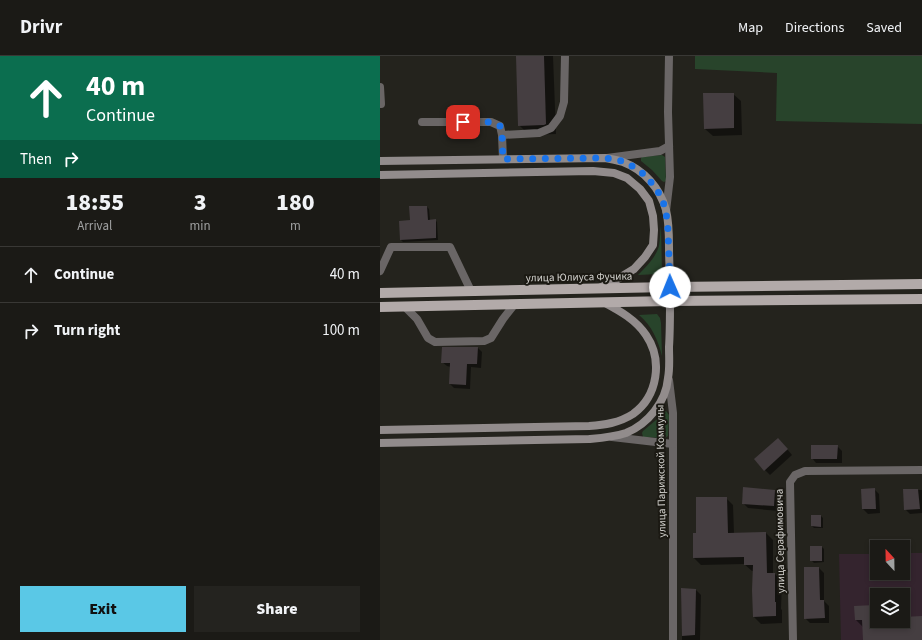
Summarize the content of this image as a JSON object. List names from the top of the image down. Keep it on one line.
{"streets":{"main road":["улица Юлиуса Фучика","улица Парижской Коммуны"],"street":["улица Серафимовича"]},"north":"top","page":{"header":"Drivr","nav":["Map","Directions","Saved"],"turn":["40 m","Continue"],"then":"Then","eta":["18:55","Arrival","3","min","180","m"],"list":[{"name":"Continue","value":"40 m"},{"name":"Turn right","value":"100 m"}],"buttons":["Exit","Share"]}}
